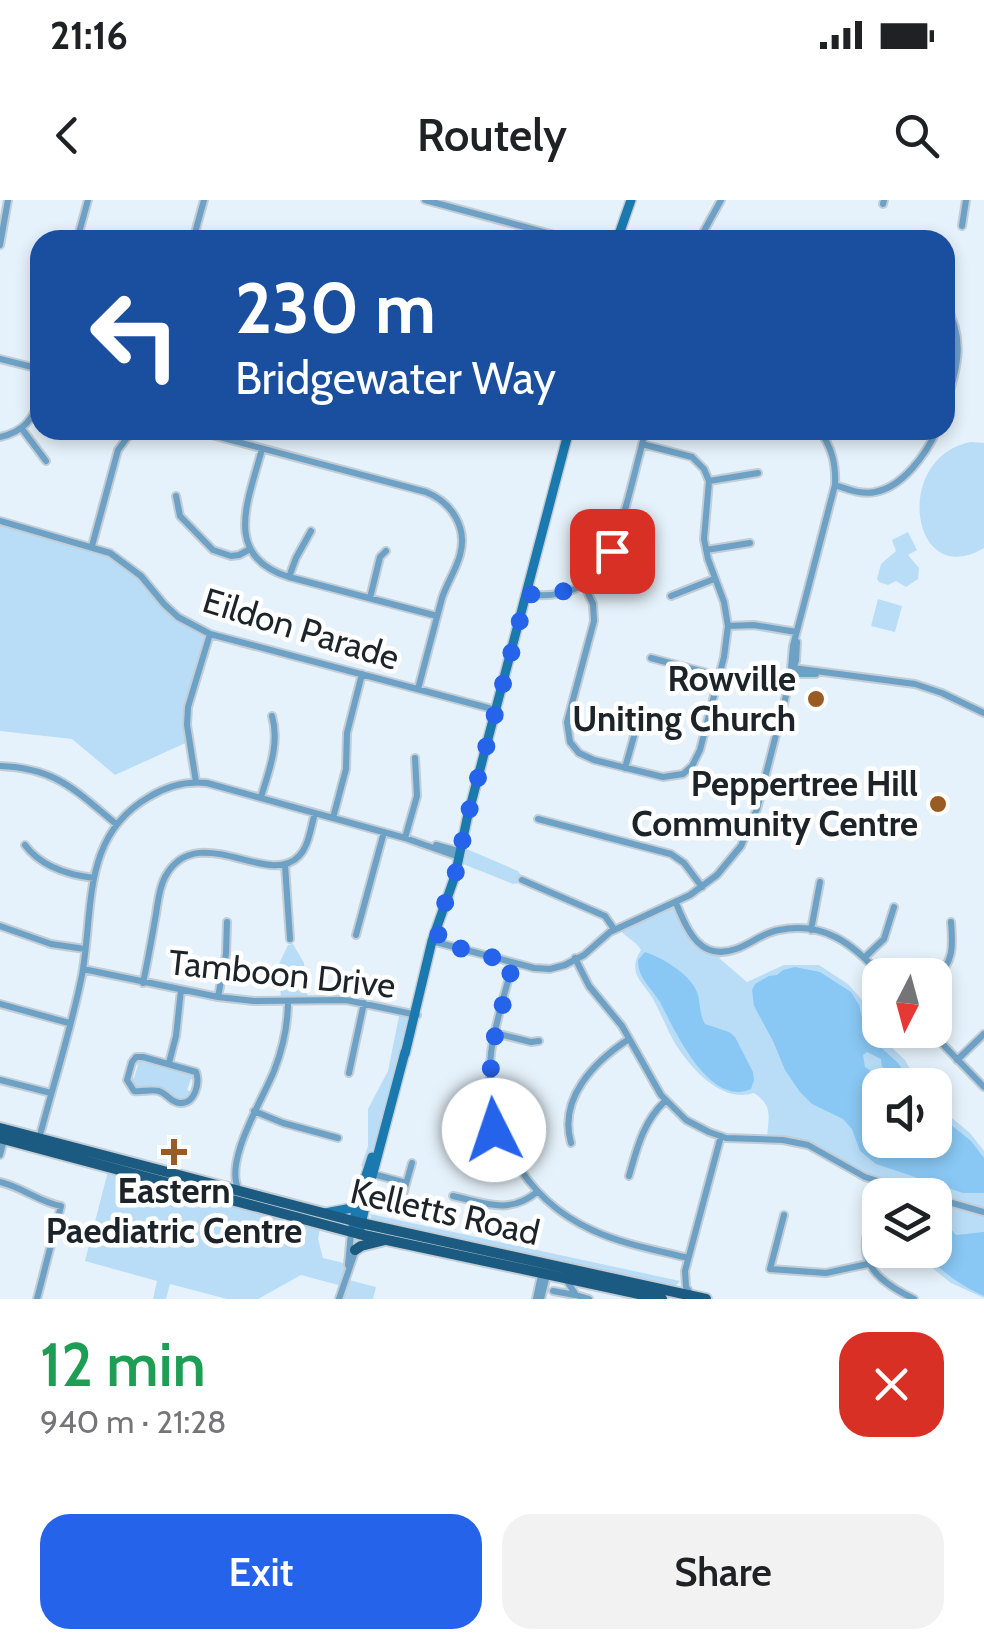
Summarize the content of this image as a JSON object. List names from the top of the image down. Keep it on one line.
{"streets":{"main road":["Kelletts Road"],"street":["Eildon Parade","Tamboon Drive"]},"places":{"other":["Rowville Uniting Church","Peppertree Hill Community Centre"],"health":["Eastern Paediatric Centre"]},"north":"bottom","page":{"status":"21:16","header":"Routely","turn":["230 m","Bridgewater Way"],"heading":["12 min","940 m · 21:28"],"buttons":["Exit","Share"]}}
